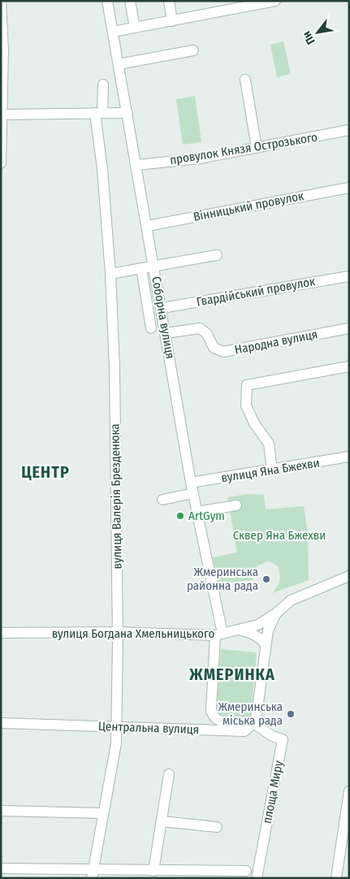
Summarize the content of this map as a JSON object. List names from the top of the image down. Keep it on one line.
{"streets":{"street":["провулок Князя Острозького","Вінницький провулок","Гвардійський провулок","Соборна вулиця","Народна вулиця","вулиця Яна Бжехви","вулиця Валерія Брезденюка","вулиця Богдана Хмельницького","Центральна вулиця","площа Миру"]},"crossings":[["провулок Князя Острозького","Соборна вулиця"],["Вінницький провулок","Соборна вулиця"],["Гвардійський провулок","Соборна вулиця"],["Соборна вулиця","Народна вулиця"],["Соборна вулиця","вулиця Яна Бжехви"],["Соборна вулиця","вулиця Богдана Хмельницького"],["Соборна вулиця","Центральна вулиця"],["Соборна вулиця","площа Миру"],["вулиця Валерія Брезденюка","вулиця Богдана Хмельницького"],["вулиця Валерія Брезденюка","Центральна вулиця"],["Центральна вулиця","площа Миру"]],"districts":["ЦЕНТР","ЖМЕРИНКА"],"parks":["Сквер Яна Бжехви"],"places":["ArtGym","Жмеринська районна рада","Жмеринська міська рада"],"north":"bottom left"}
